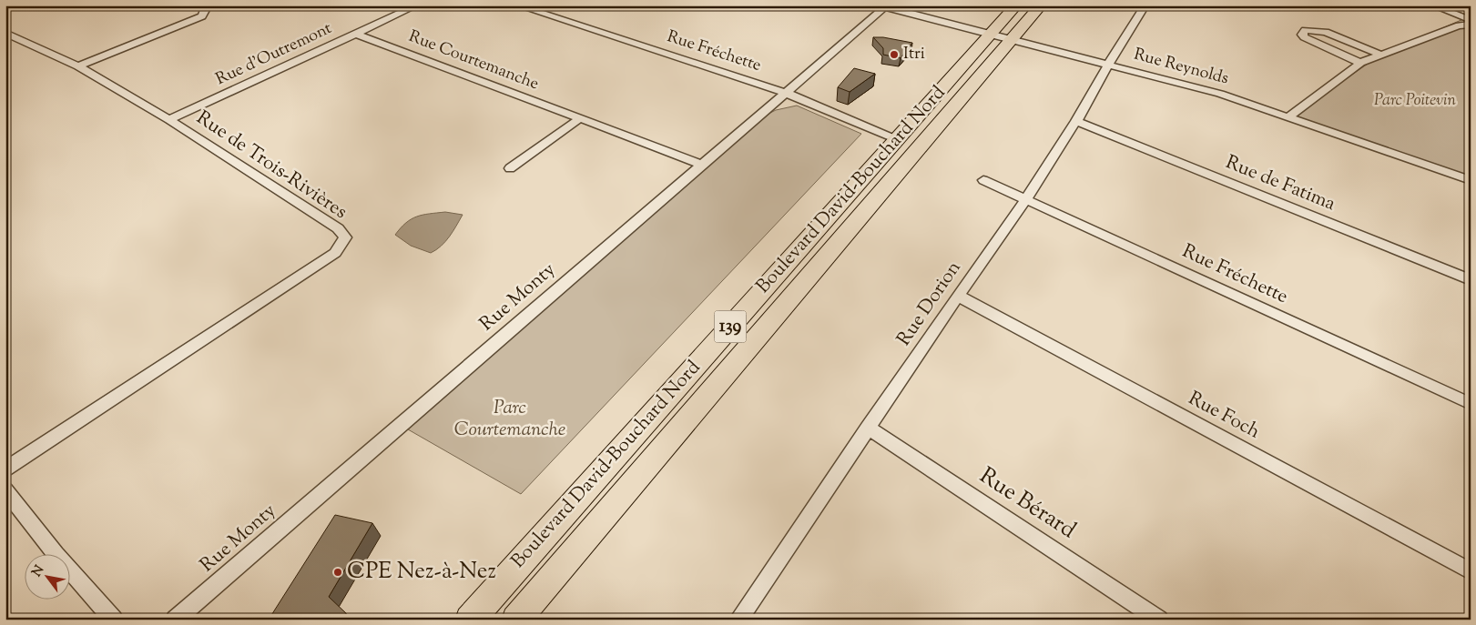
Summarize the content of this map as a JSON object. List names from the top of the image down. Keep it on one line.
{"streets":{"highway":["Boulevard David-Bouchard Nord","139"],"street":["Rue Fréchette","Rue d'Outremont","Rue Courtemanche","Rue Reynolds","Rue de Trois-Rivières","Rue de Fatima","Rue Monty","Rue Dorion","Rue Foch","Rue Bérard"]},"crossings":[["Rue Fréchette","Boulevard David-Bouchard Nord"],["Rue Fréchette","Rue Monty"],["Rue Fréchette","Rue Dorion"],["Rue d'Outremont","Rue Courtemanche"],["Rue d'Outremont","Rue de Trois-Rivières"],["Rue Courtemanche","Rue Monty"],["Rue Reynolds","Boulevard David-Bouchard Nord"],["Rue Reynolds","Rue Monty"],["Rue Reynolds","Rue Dorion"],["Rue de Fatima","Rue Dorion"],["Rue Dorion","Rue Foch"],["Rue Dorion","Rue Bérard"]],"parks":["Parc Poitevin","Parc Courtemanche"],"places":["Itri","CPE Nez-à-Nez"],"north":"top left"}
